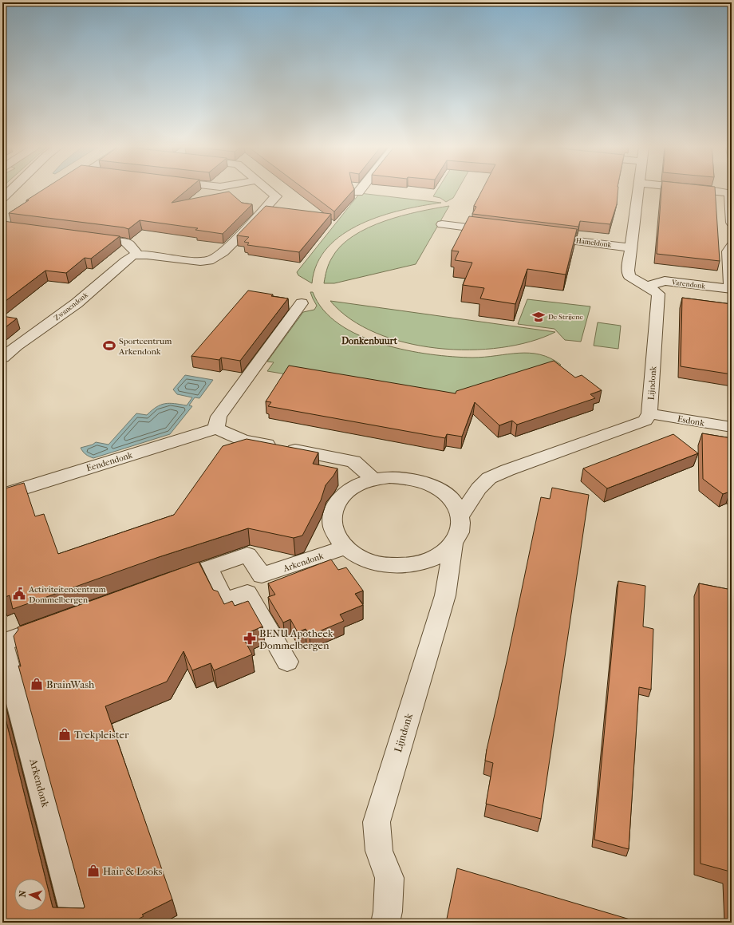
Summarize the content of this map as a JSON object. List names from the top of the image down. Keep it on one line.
{"streets":{"street":["Hameldonk","Varendonk","Zwanendonk","Lijndonk","Esdonk","Eendendonk","Arkendonk"]},"crossings":[["Hameldonk","Lijndonk"],["Varendonk","Lijndonk"],["Lijndonk","Esdonk"],["Lijndonk","Arkendonk"]],"districts":["Donkenbuurt"],"places":{"school or university":["De Strijene"],"sports":["Sportcentrum Arkendonk"],"public building":["Activiteitencentrum Dommelbergen"],"pharmacy":["BENU Apotheek Dommelbergen"],"shop":["BrainWash","Trekpleister","Hair & Looks"]},"north":"left"}
